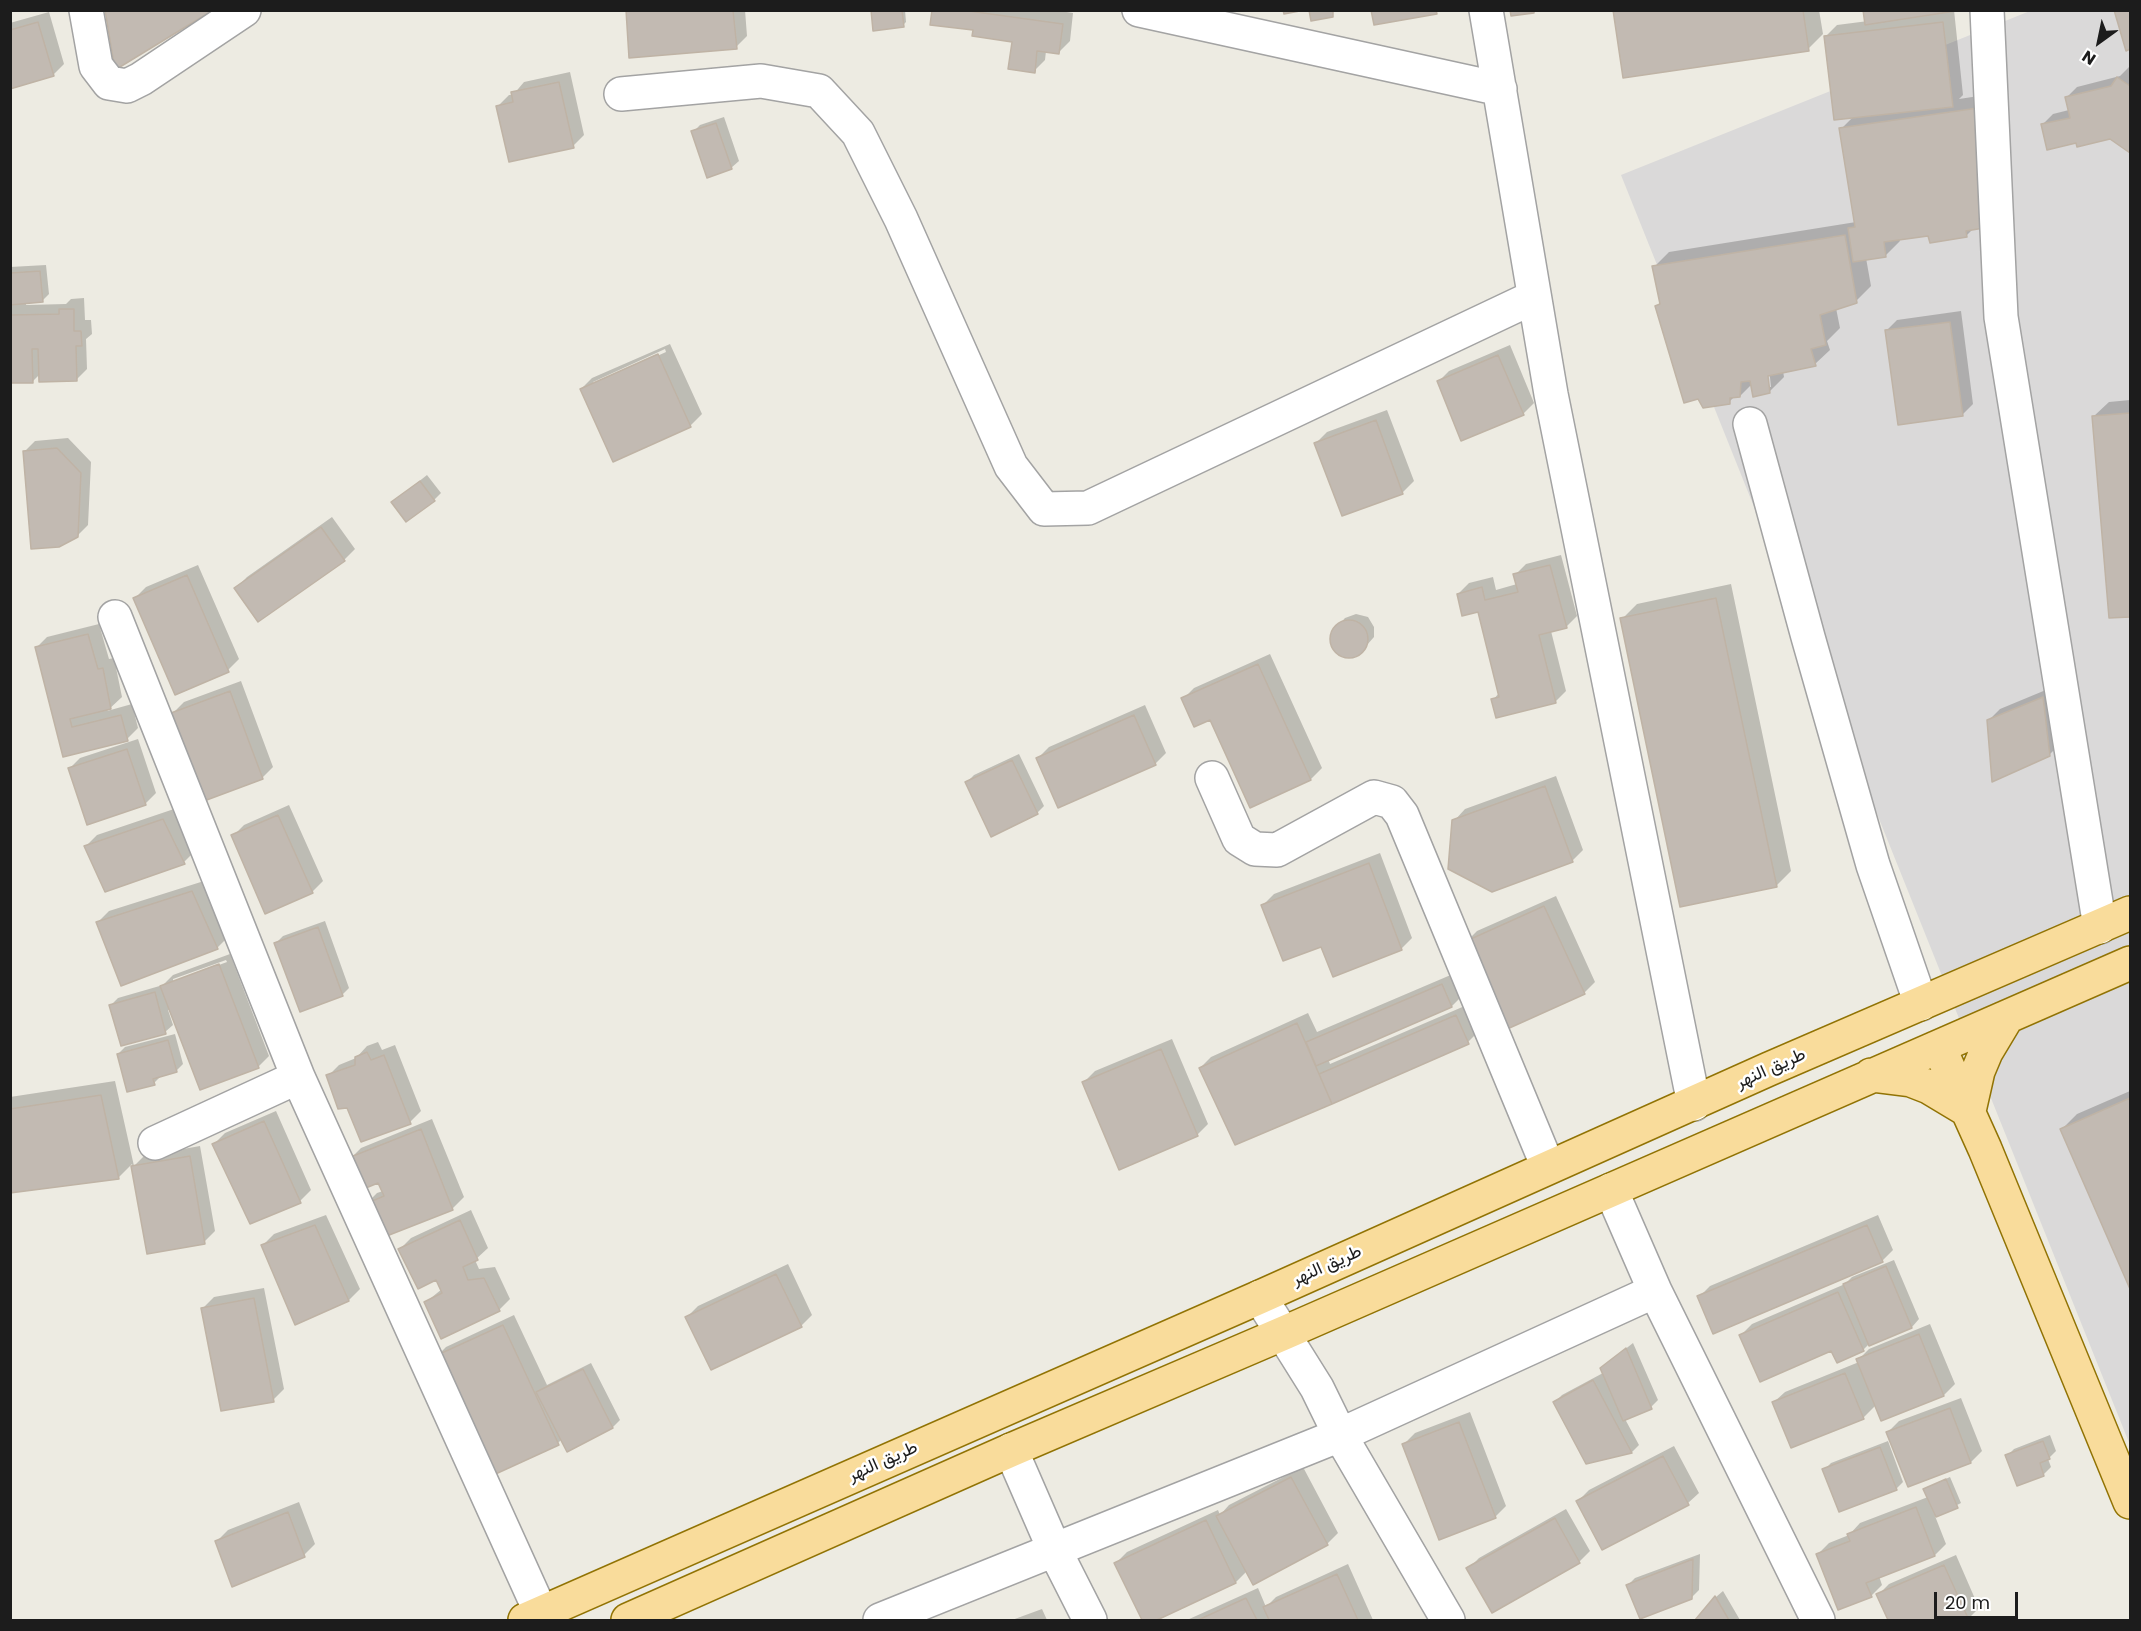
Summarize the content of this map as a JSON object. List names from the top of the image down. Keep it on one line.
{"streets":{"main road":["طريق النهر"]},"scale_bar":"20 m","north":"bottom left"}
